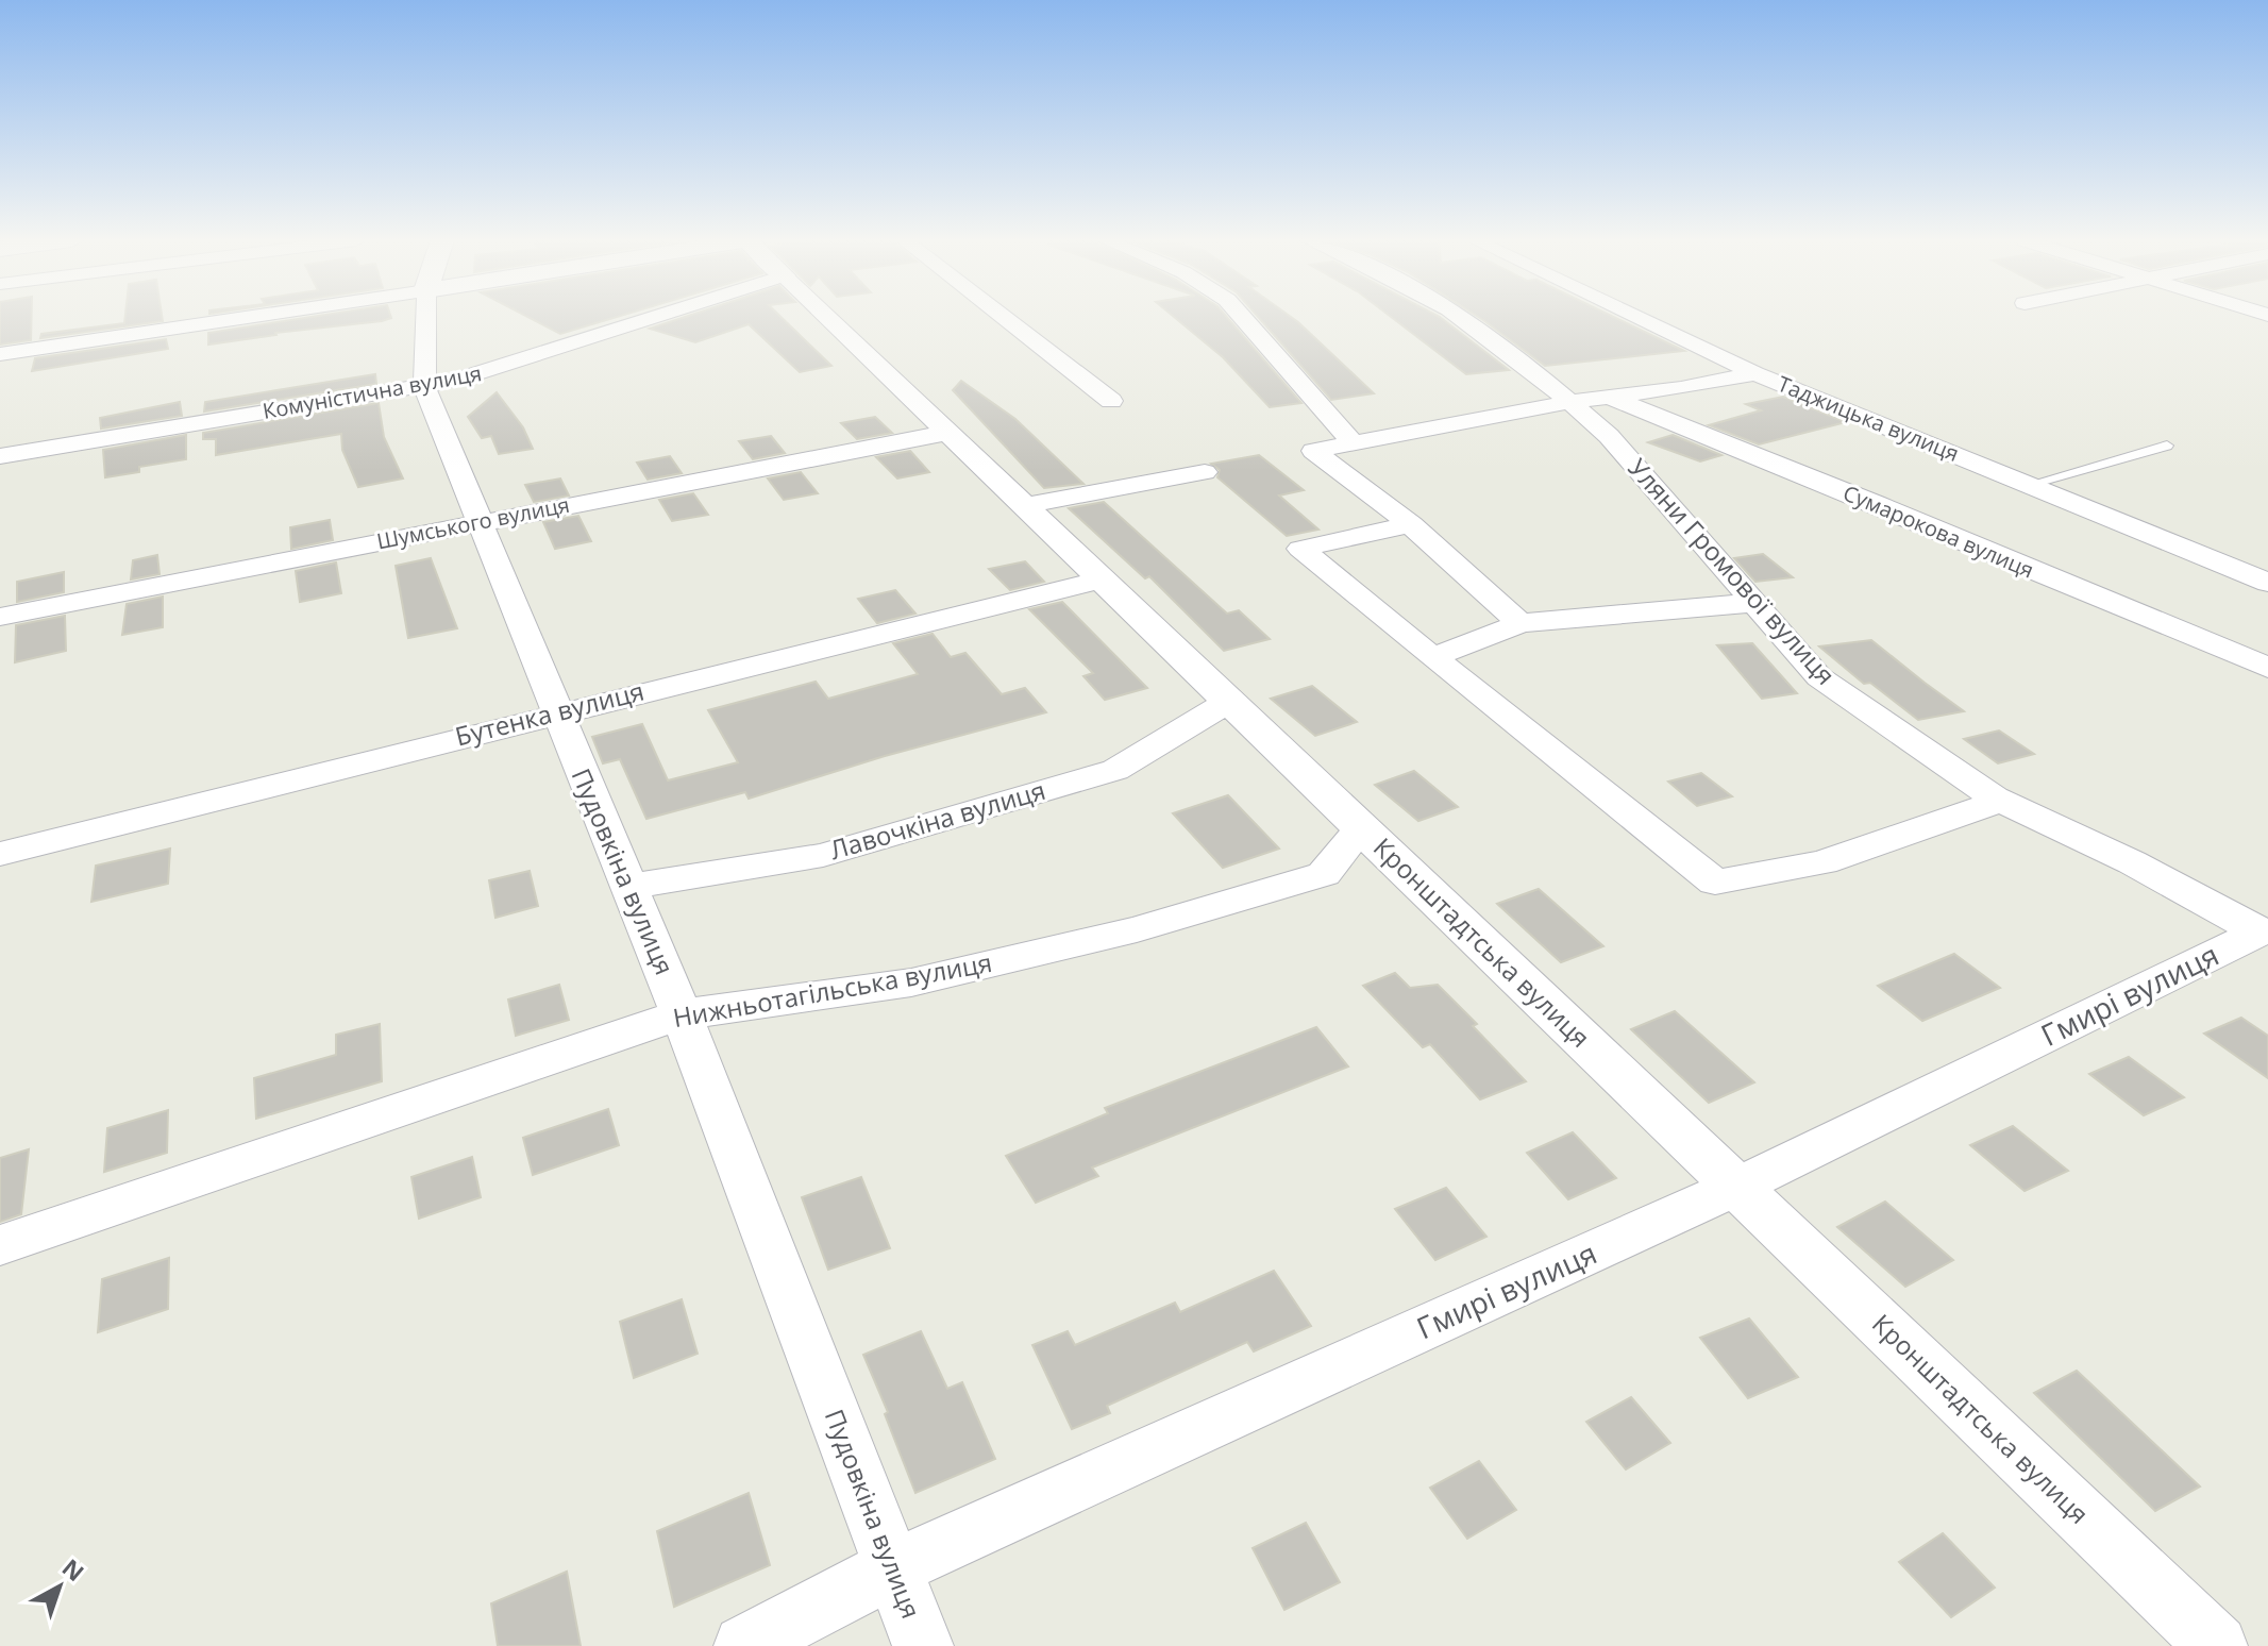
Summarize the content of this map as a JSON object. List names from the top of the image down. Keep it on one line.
{"streets":{"street":["Комуністична вулиця","Таджицька вулиця","Шумського вулиця","Сумарокова вулиця","Уляни Громової вулиця","Бутенка вулиця","Лавочкіна вулиця","Пудовкіна вулиця","Кронштадтська вулиця","Нижньотагільська вулиця","Гмирі вулиця"]},"crossings":[["Комуністична вулиця","Пудовкіна вулиця"],["Шумського вулиця","Пудовкіна вулиця"],["Шумського вулиця","Кронштадтська вулиця"],["Уляни Громової вулиця","Гмирі вулиця"],["Бутенка вулиця","Пудовкіна вулиця"],["Бутенка вулиця","Кронштадтська вулиця"],["Лавочкіна вулиця","Пудовкіна вулиця"],["Лавочкіна вулиця","Кронштадтська вулиця"],["Пудовкіна вулиця","Нижньотагільська вулиця"],["Пудовкіна вулиця","Гмирі вулиця"],["Кронштадтська вулиця","Нижньотагільська вулиця"],["Кронштадтська вулиця","Гмирі вулиця"]],"north":"top right"}
